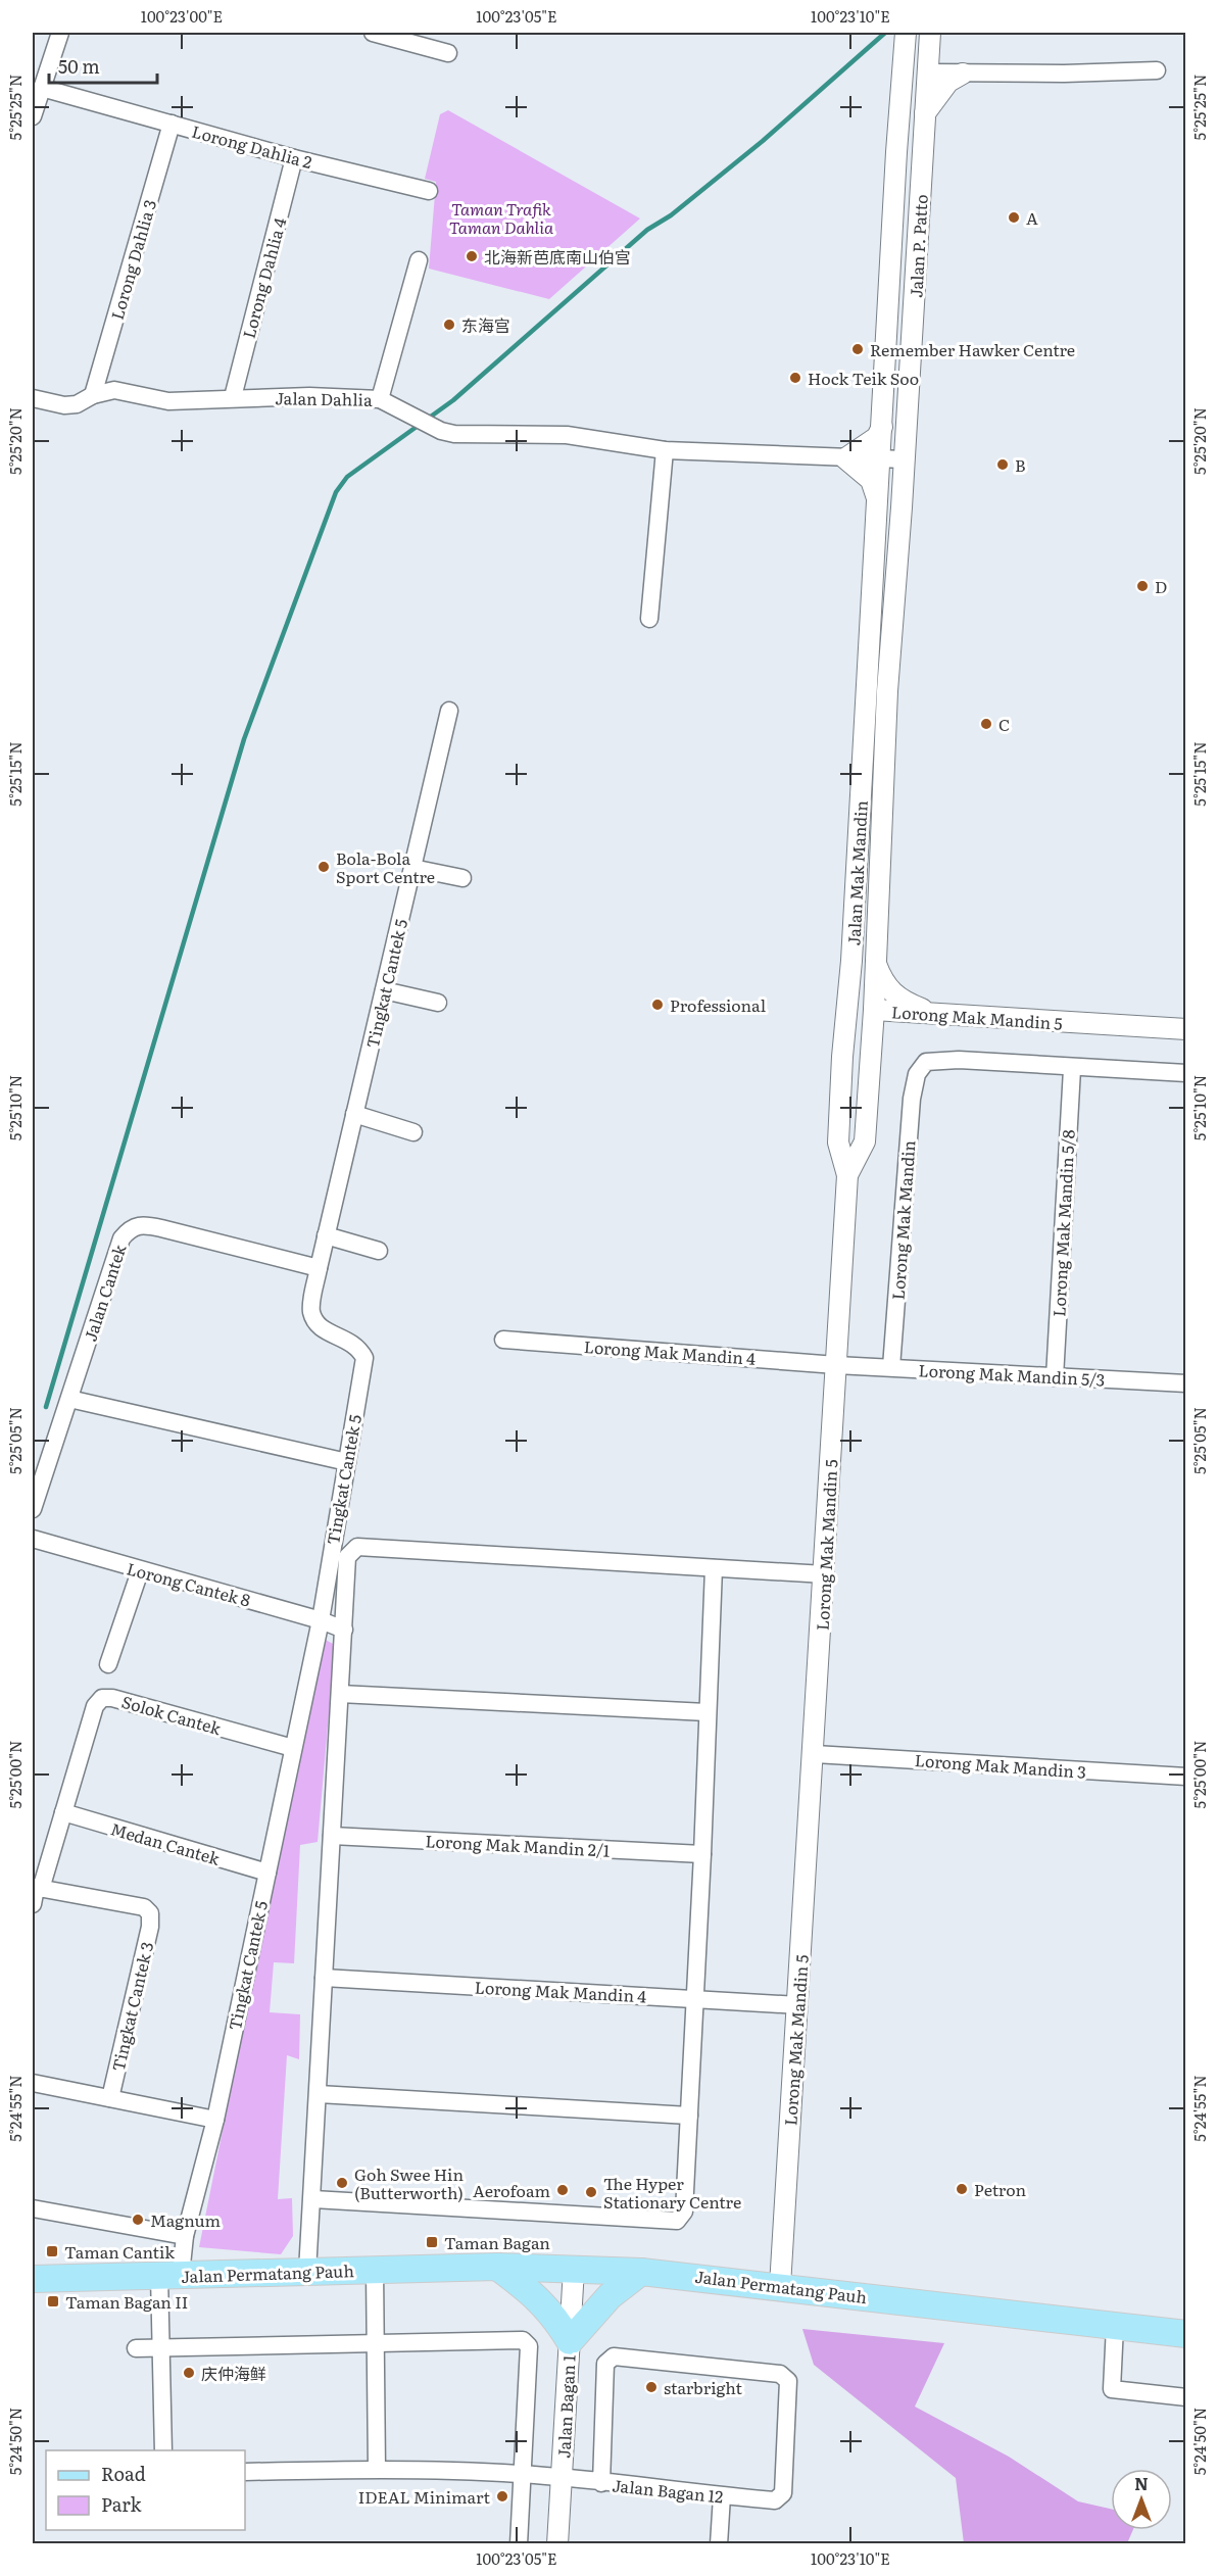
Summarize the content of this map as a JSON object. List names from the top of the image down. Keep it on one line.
{"streets":{"main road":["Jalan Permatang Pauh"],"street":["Lorong Dahlia 2","Jalan P. Patto","Lorong Dahlia 3","Lorong Dahlia 4","Jalan Dahlia","Jalan Mak Mandin","Tingkat Cantek 5","Lorong Mak Mandin 5","Lorong Mak Mandin","Lorong Mak Mandin 5/8","Jalan Cantek","Lorong Mak Mandin 4","Lorong Mak Mandin 5/3","Lorong Cantek 8","Solok Cantek","Lorong Mak Mandin 3","Medan Cantek","Lorong Mak Mandin 2/1","Tingkat Cantek 3","Jalan Bagan 1","Jalan Bagan 12"]},"crossings":[["Lorong Dahlia 2","Lorong Dahlia 3"],["Lorong Dahlia 2","Lorong Dahlia 4"],["Jalan P. Patto","Jalan Dahlia"],["Jalan P. Patto","Jalan Mak Mandin"],["Lorong Dahlia 3","Jalan Dahlia"],["Lorong Dahlia 4","Jalan Dahlia"],["Jalan Dahlia","Jalan Mak Mandin"],["Jalan Mak Mandin","Lorong Mak Mandin 5"],["Tingkat Cantek 5","Jalan Cantek"],["Tingkat Cantek 5","Lorong Cantek 8"],["Tingkat Cantek 5","Solok Cantek"],["Tingkat Cantek 5","Medan Cantek"],["Tingkat Cantek 5","Jalan Permatang Pauh"],["Lorong Mak Mandin 5","Lorong Mak Mandin 4"],["Lorong Mak Mandin 5","Lorong Mak Mandin 5/3"],["Lorong Mak Mandin 5","Lorong Mak Mandin 3"],["Lorong Mak Mandin 5","Jalan Permatang Pauh"],["Lorong Mak Mandin","Lorong Mak Mandin 5/8"],["Lorong Mak Mandin","Lorong Mak Mandin 5/3"],["Lorong Mak Mandin 5/8","Lorong Mak Mandin 5/3"],["Lorong Mak Mandin 4","Lorong Mak Mandin 5/3"],["Solok Cantek","Medan Cantek"],["Solok Cantek","Tingkat Cantek 3"],["Jalan Permatang Pauh","Jalan Bagan 1"],["Jalan Bagan 1","Jalan Bagan 12"]],"parks":["Taman Trafik Taman Dahlia"],"places":{"other":["A","北海新芭底南山伯宫","东海宫","Remember Hawker Centre","Hock Teik Soo","B","D","C","Bola-Bola Sport Centre","Professional","Goh Swee Hin (Butterworth)","Petron","Aerofoam","The Hyper Stationary Centre","Magnum","庆仲海鲜","starbright","IDEAL Minimart"],"transit":["Taman Bagan","Taman Cantik","Taman Bagan II"]},"legend":["Road","Park"],"scale_bar":"50 m","north":"top","coordinates":["100°23'00\"E","100°23'05\"E","100°23'10\"E","5°25'25\"N","5°25'20\"N","5°25'15\"N","5°25'10\"N","5°25'05\"N","5°25'00\"N","5°24'55\"N","5°24'50\"N"]}
